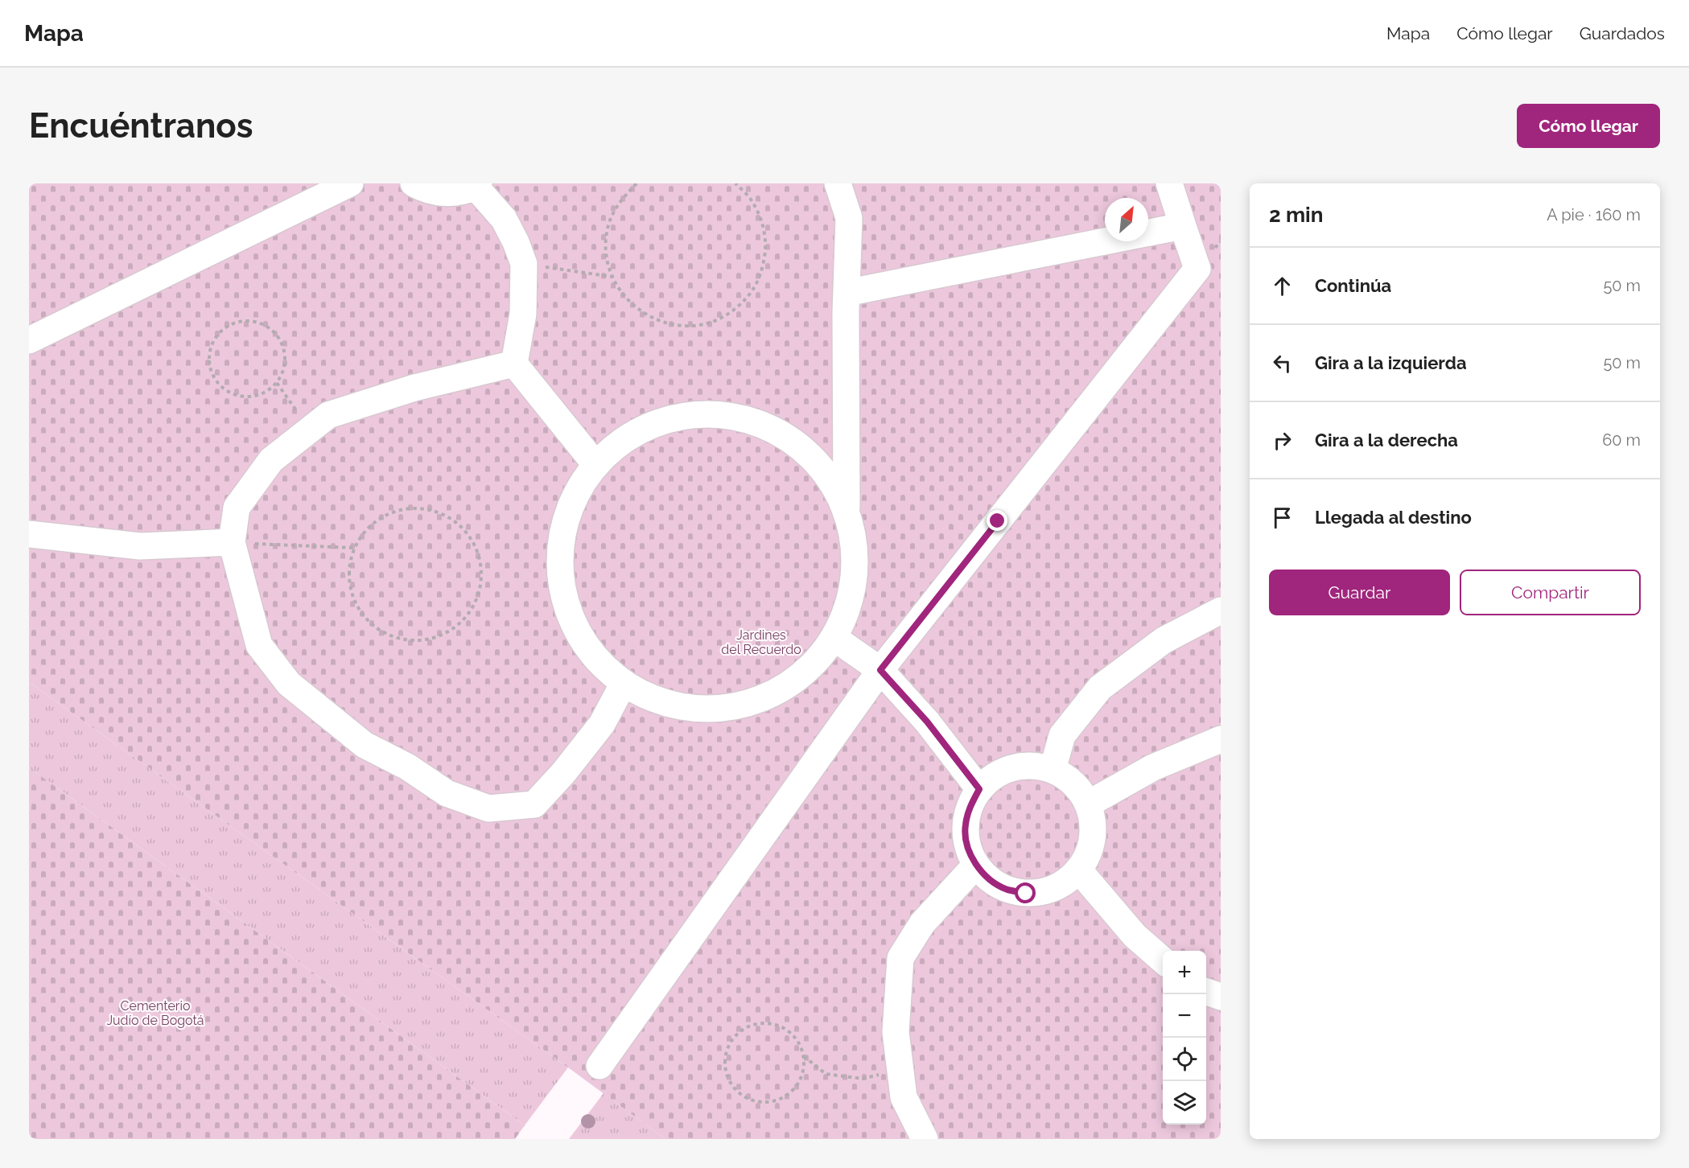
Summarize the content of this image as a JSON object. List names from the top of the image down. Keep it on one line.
{"parks":["Jardines del Recuerdo","Cementerio Judío de Bogotá"],"north":"top right","page":{"header":"Mapa","nav":["Mapa","Cómo llegar","Guardados"],"buttons":["Cómo llegar",["Guardar","Compartir"]],"title":"Encuéntranos","heading":["2 min","A pie · 160 m"],"list":[["Continúa","50 m"],["Gira a la izquierda","50 m"],["Gira a la derecha","60 m"],"Llegada al destino"],"map_buttons":["+","−"]}}
